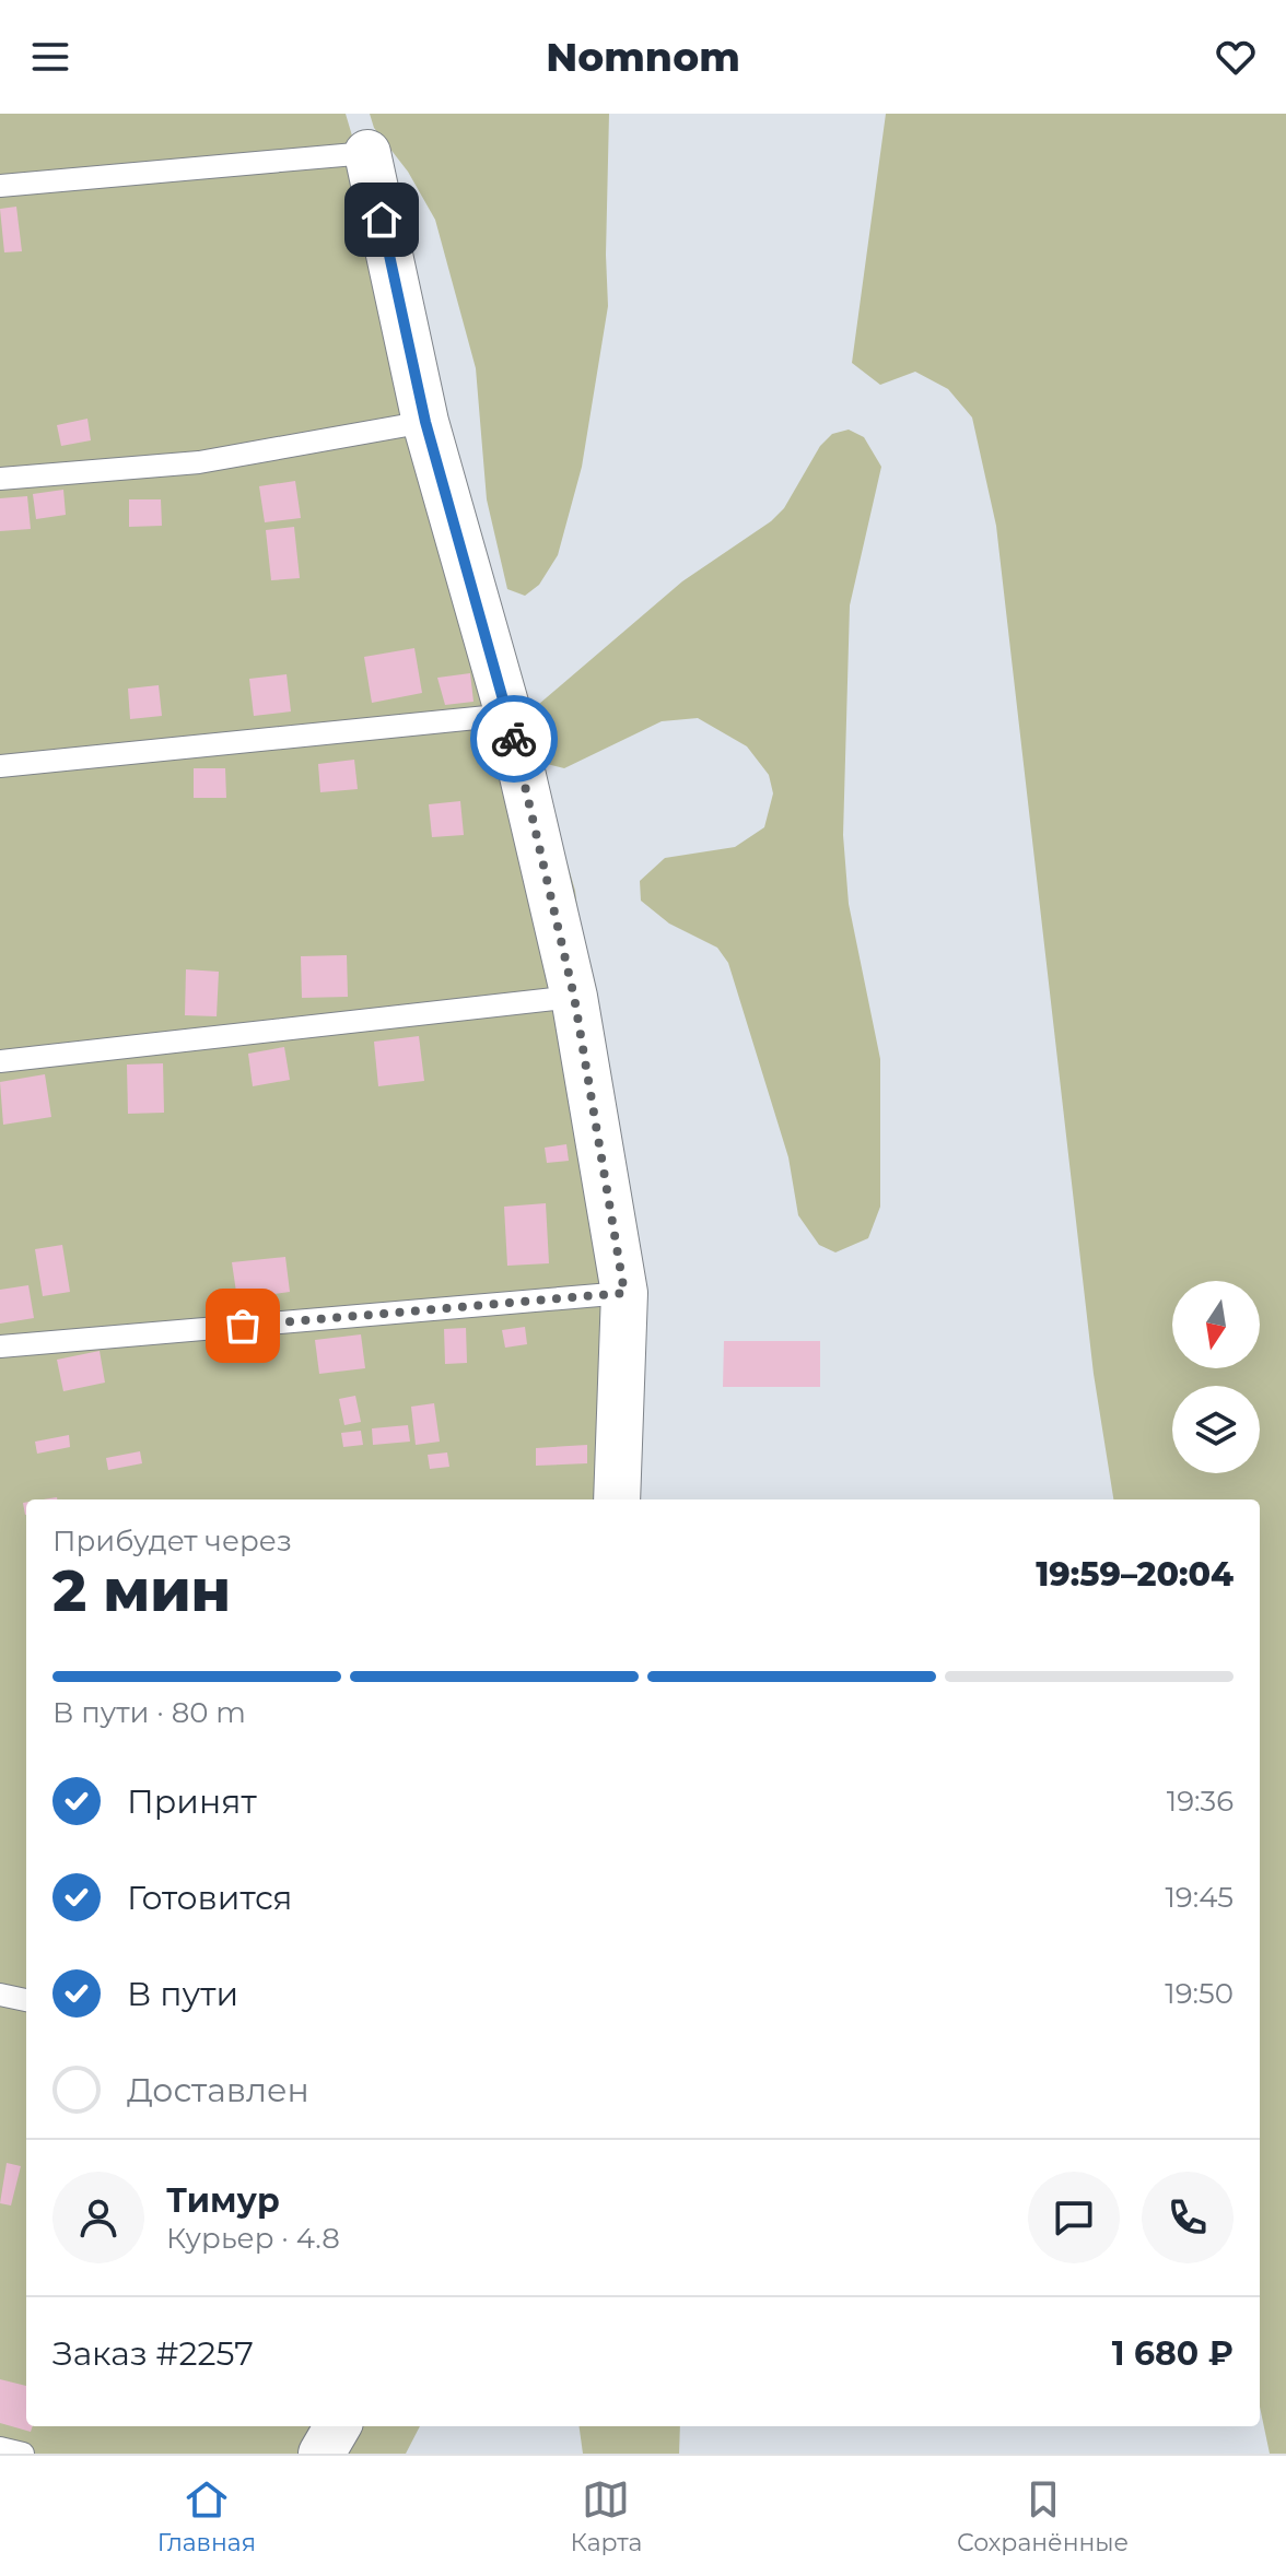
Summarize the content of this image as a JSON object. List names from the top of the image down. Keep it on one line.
{"north":"bottom","page":{"header":"Nomnom","heading":["2 мин","Прибудет через","19:59–20:04"],"panel":["Тимур","Курьер · 4.8","Заказ #2257","1 680 ₽"],"bar":"В пути · 80 m","list":[["Принят","19:36"],["Готовится","19:45"],["В пути","19:50"],"Доставлен"],"tabs":["Главная","Карта","Сохранённые"]}}
